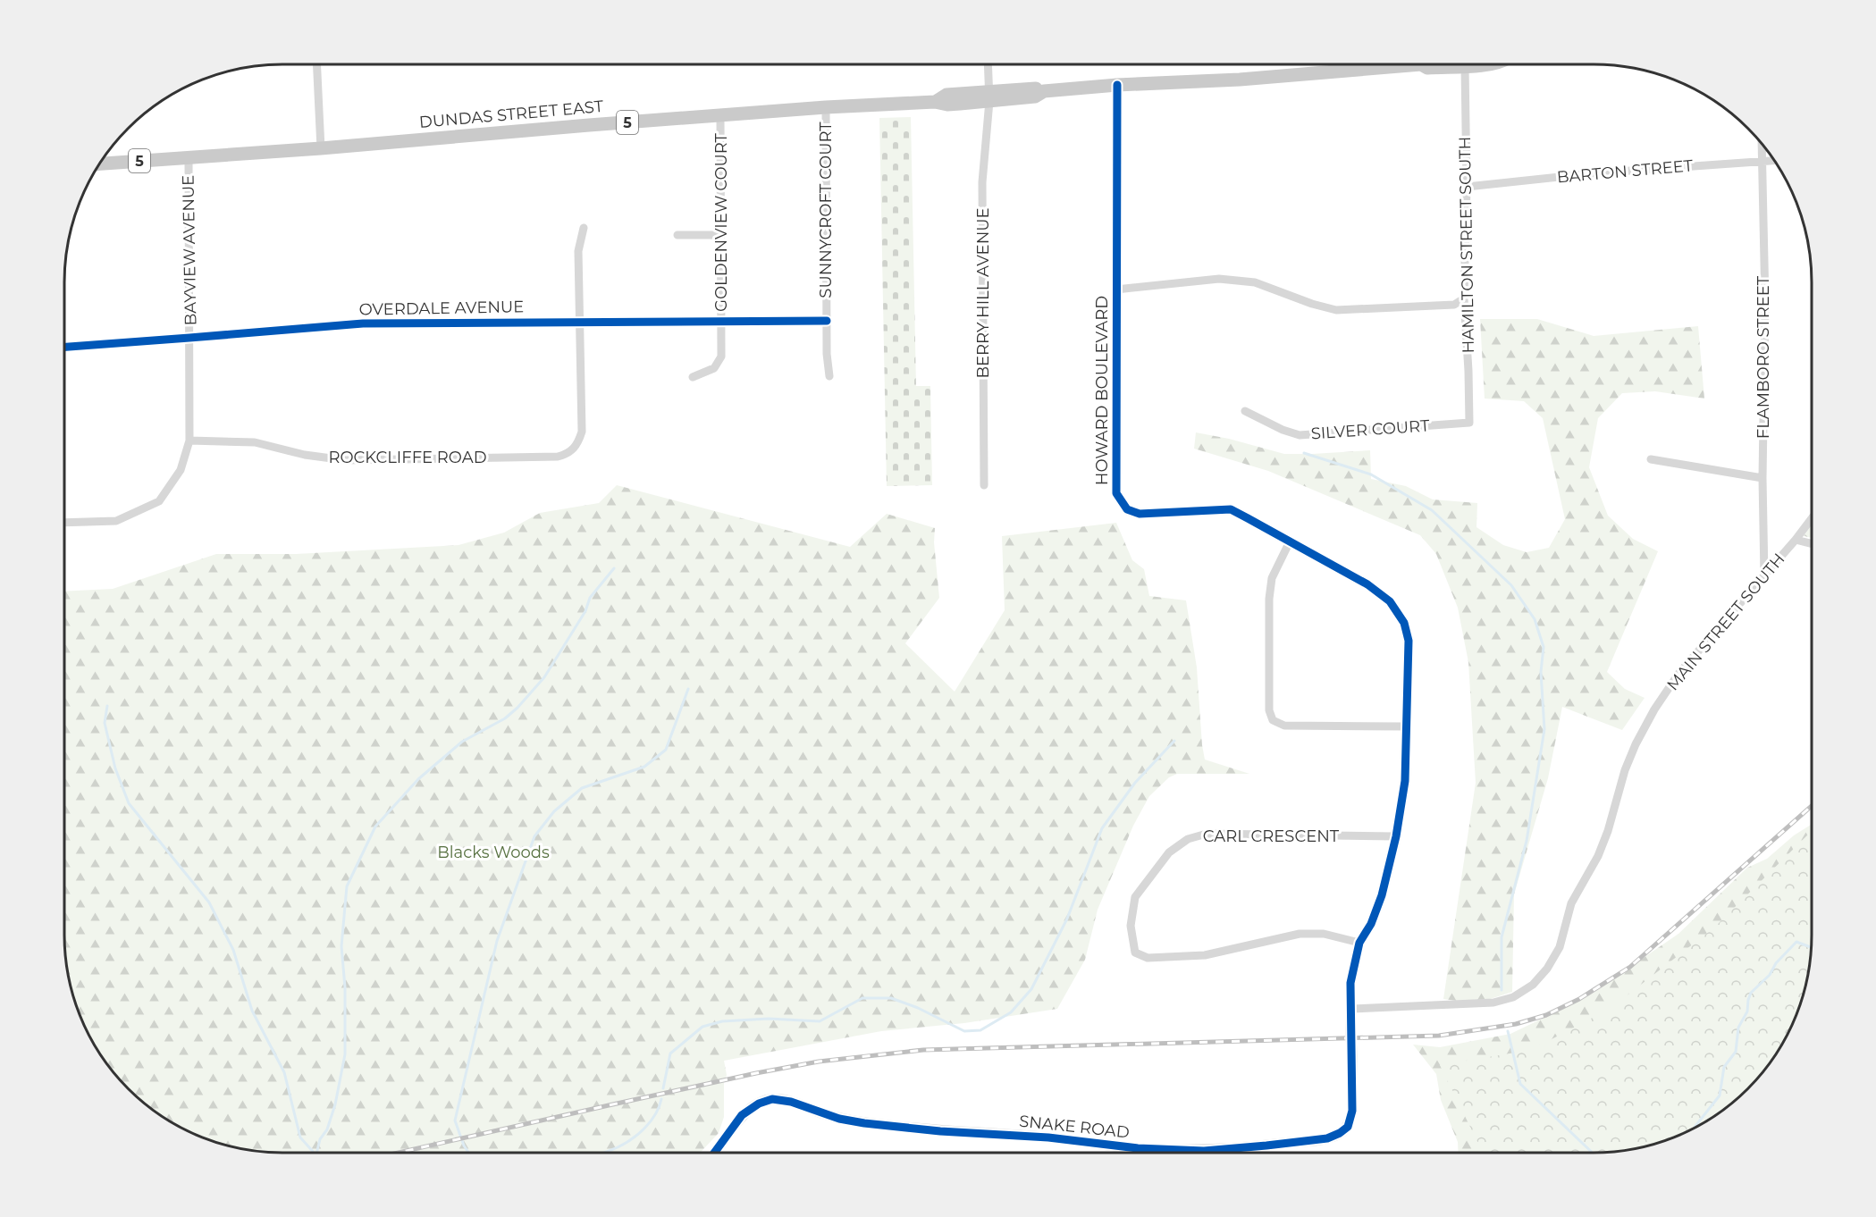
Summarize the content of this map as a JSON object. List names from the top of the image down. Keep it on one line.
{"streets":{"main road":["DUNDAS STREET EAST","5"],"street":["BARTON STREET","SUNNYCROFT COURT","GOLDENVIEW COURT","HAMILTON STREET SOUTH","BAYVIEW AVENUE","BERRY HILL AVENUE","OVERDALE AVENUE","FLAMBORO STREET","HOWARD BOULEVARD","SILVER COURT","ROCKCLIFFE ROAD","MAIN STREET SOUTH","CARL CRESCENT","SNAKE ROAD"]},"crossings":[["DUNDAS STREET EAST","SUNNYCROFT COURT"],["DUNDAS STREET EAST","GOLDENVIEW COURT"],["DUNDAS STREET EAST","BAYVIEW AVENUE"],["DUNDAS STREET EAST","BERRY HILL AVENUE"],["DUNDAS STREET EAST","HOWARD BOULEVARD"],["BARTON STREET","HAMILTON STREET SOUTH"],["BARTON STREET","FLAMBORO STREET"],["SUNNYCROFT COURT","OVERDALE AVENUE"],["GOLDENVIEW COURT","OVERDALE AVENUE"],["HAMILTON STREET SOUTH","SILVER COURT"],["BAYVIEW AVENUE","OVERDALE AVENUE"],["BAYVIEW AVENUE","ROCKCLIFFE ROAD"],["OVERDALE AVENUE","ROCKCLIFFE ROAD"],["FLAMBORO STREET","MAIN STREET SOUTH"],["HOWARD BOULEVARD","CARL CRESCENT"],["HOWARD BOULEVARD","SNAKE ROAD"],["MAIN STREET SOUTH","SNAKE ROAD"],["CARL CRESCENT","SNAKE ROAD"]],"parks":["Blacks Woods"]}
